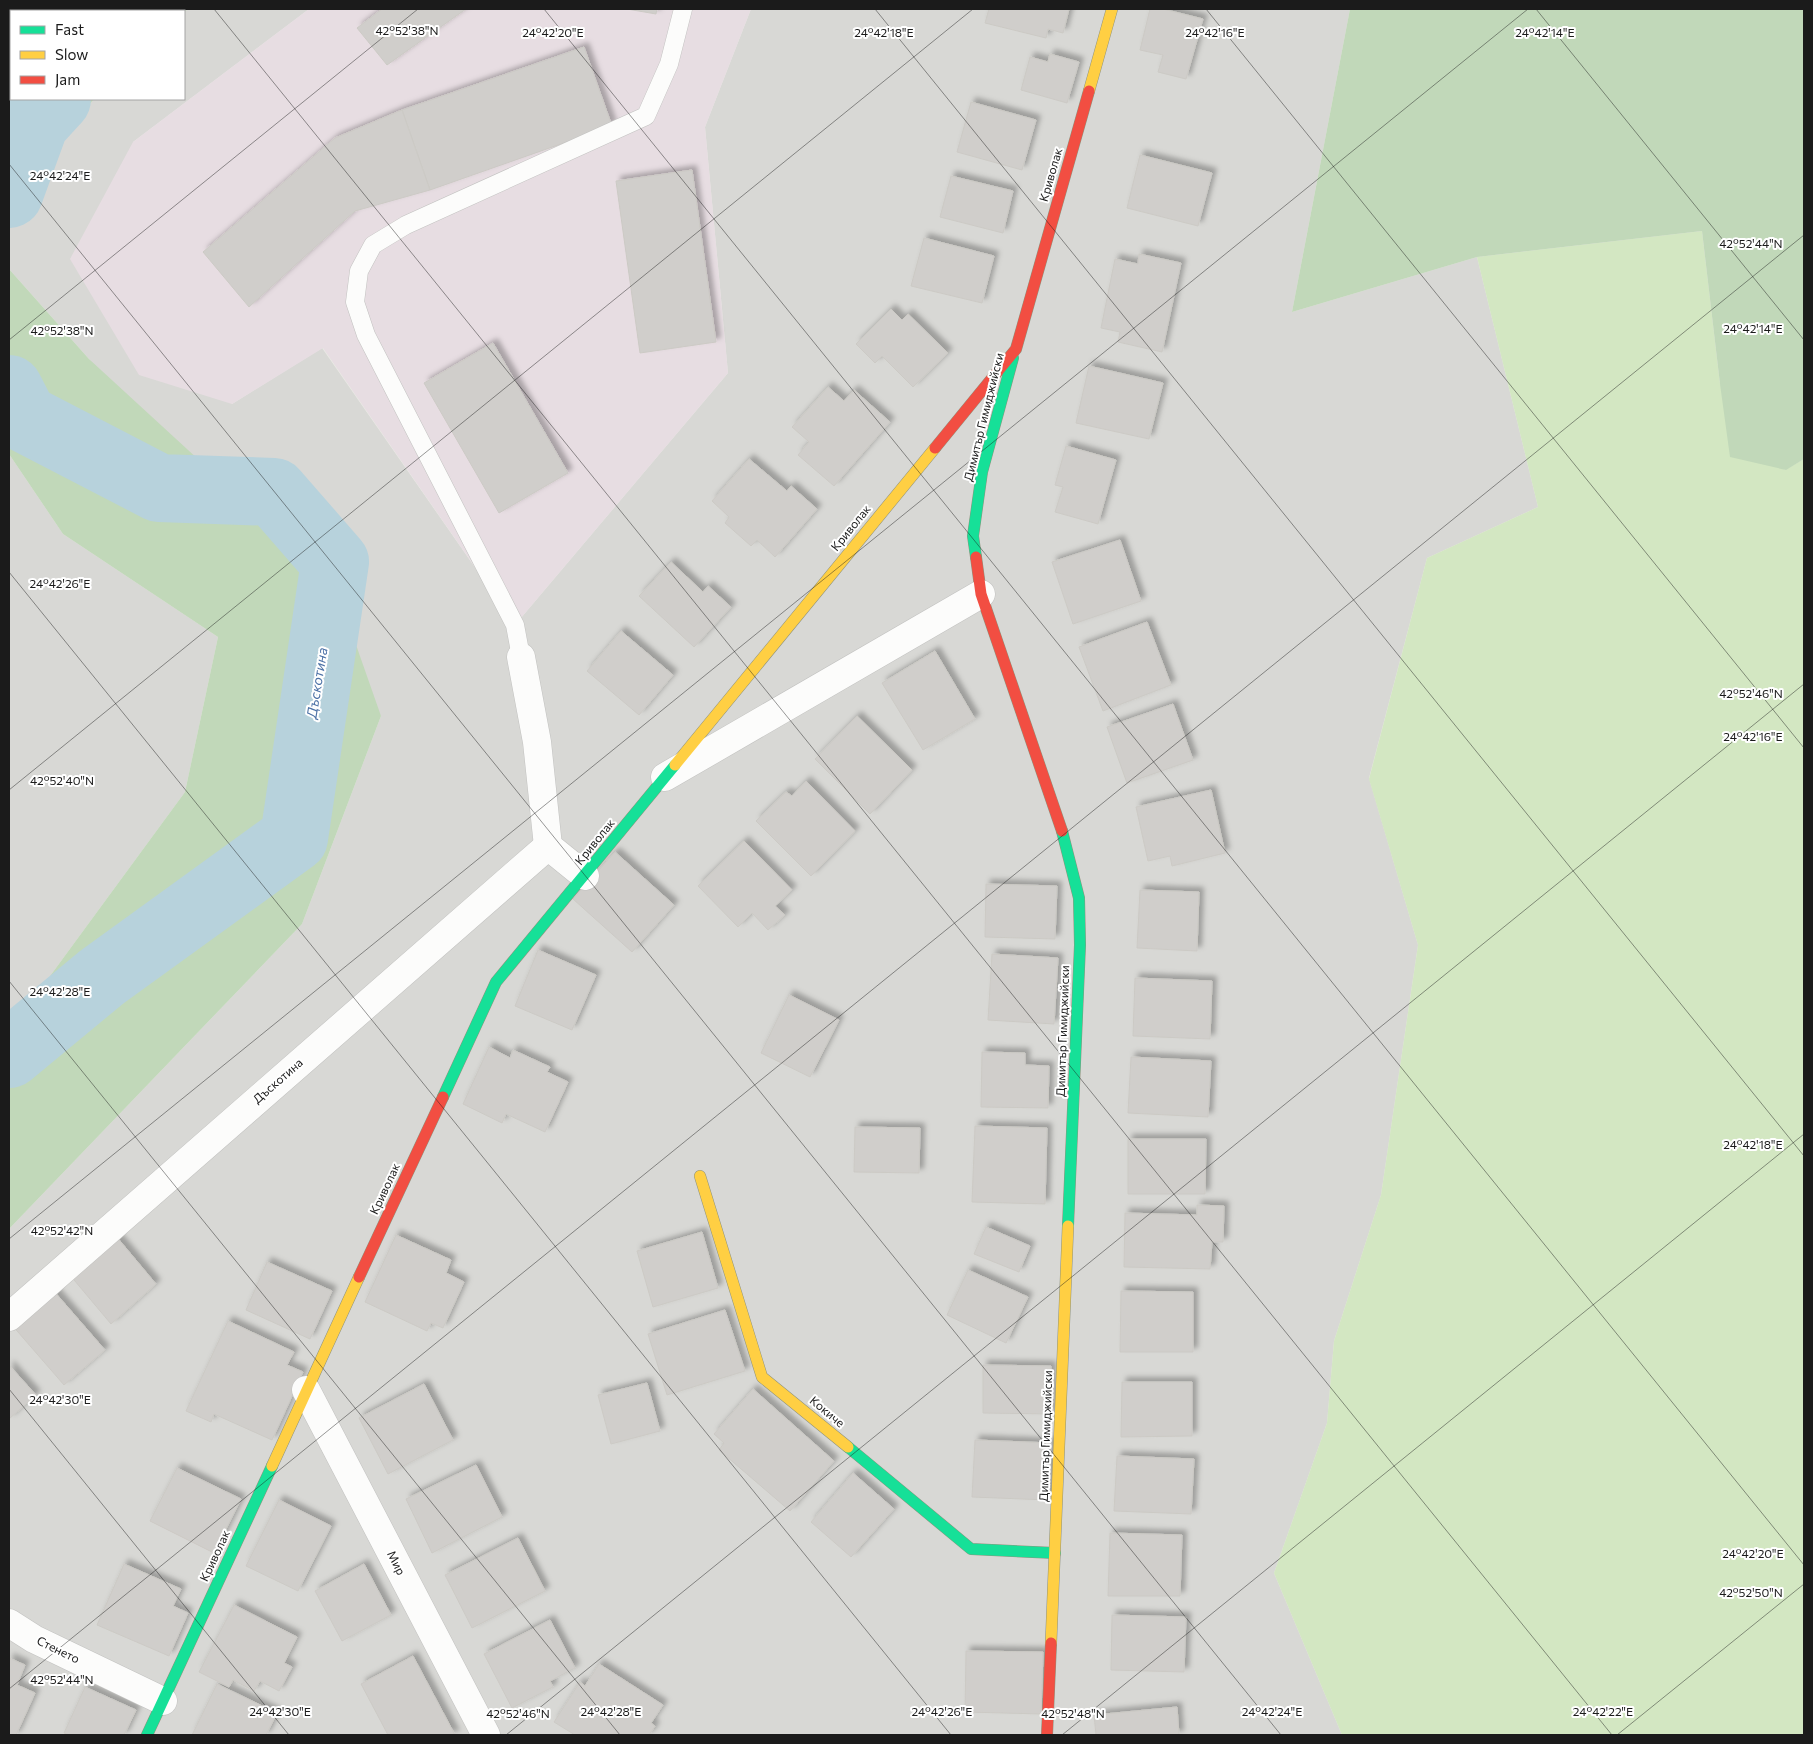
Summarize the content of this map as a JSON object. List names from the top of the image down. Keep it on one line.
{"streets":{"street":["Криволак","Димитър Гимиджийски","Дъскотина","Кокиче","Мир","Стенето"]},"crossings":[["Криволак","Димитър Гимиджийски"],["Криволак","Мир"],["Криволак","Стенето"],["Димитър Гимиджийски","Кокиче"]],"water":["Дъскотина"],"legend":["Fast","Slow","Jam"],"coordinates":["42°52'38\"N","24°42'18\"E","24°42'14\"E","24°42'20\"E","24°42'16\"E","24°42'24\"E","42°52'44\"N","24°42'26\"E","42°52'46\"N","42°52'40\"N","24°42'28\"E","42°52'42\"N","24°42'30\"E","42°52'50\"N","24°42'22\"E","42°52'48\"N"]}
